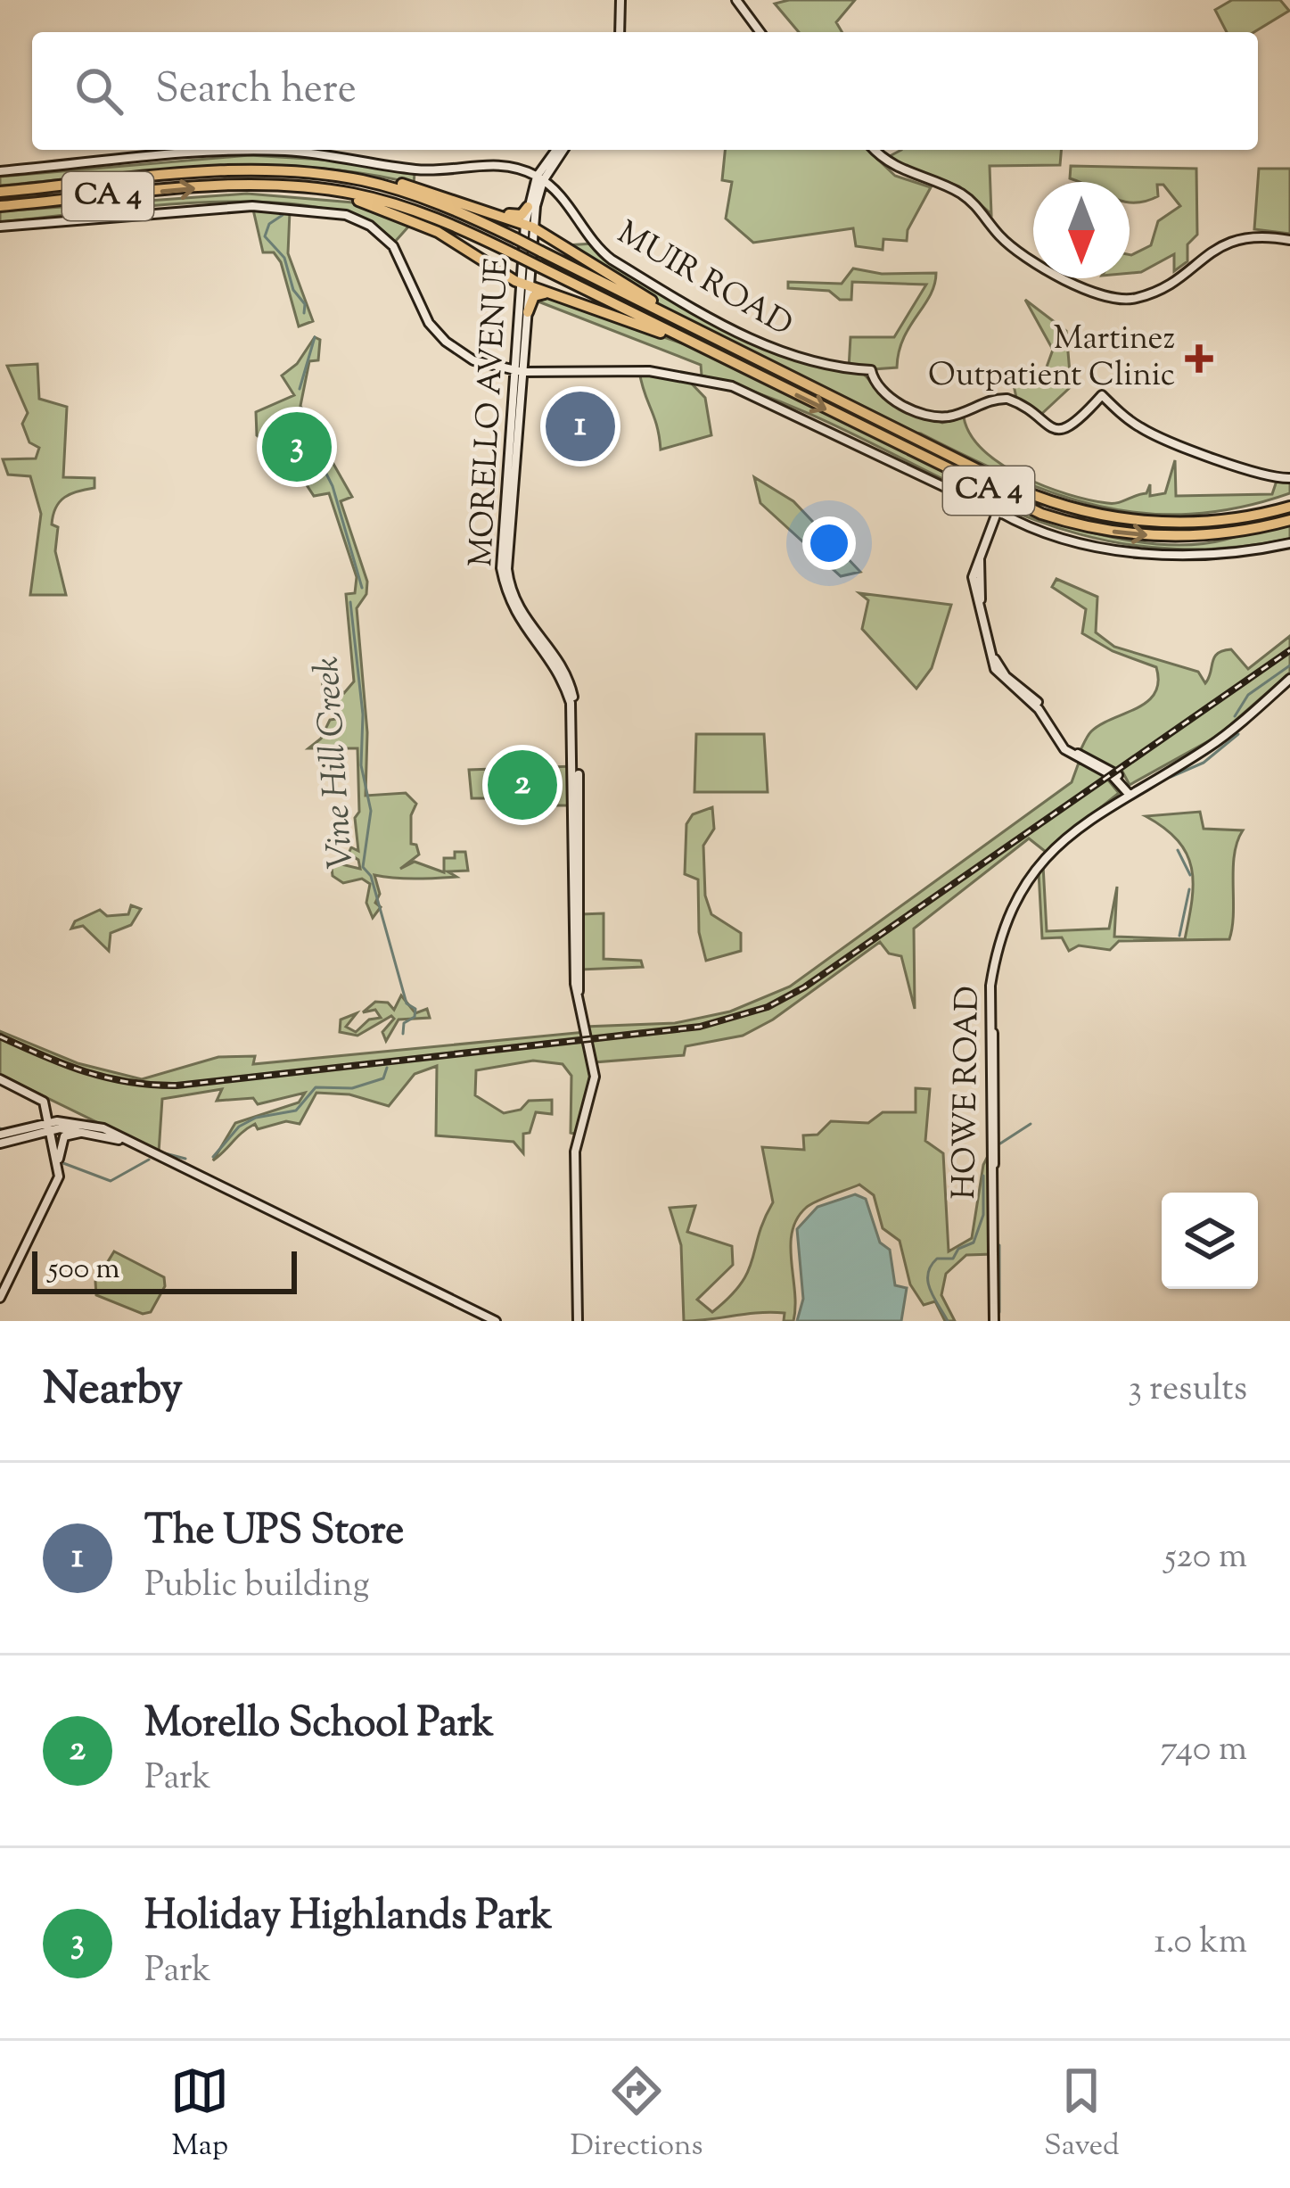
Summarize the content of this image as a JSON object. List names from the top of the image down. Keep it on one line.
{"streets":{"highway":["CA 4"],"street":["MUIR ROAD","MORELLO AVENUE","HOWE ROAD"]},"crossings":[["MUIR ROAD","MORELLO AVENUE"]],"water":["Vine Hill Creek"],"places":{"health":["Martinez Outpatient Clinic"]},"scale_bar":"500 m","north":"bottom","page":{"search":"Search here","pins":["1","3","2"],"scale":"500 m","heading":["Nearby","3 results"],"list":[{"mark":"1","name":"The UPS Store","note":"Public building","value":"520 m"},{"mark":"2","name":"Morello School Park","note":"Park","value":"740 m"},{"mark":"3","name":"Holiday Highlands Park","note":"Park","value":"1.0 km"}],"nav":["Map","Directions","Saved"]}}
